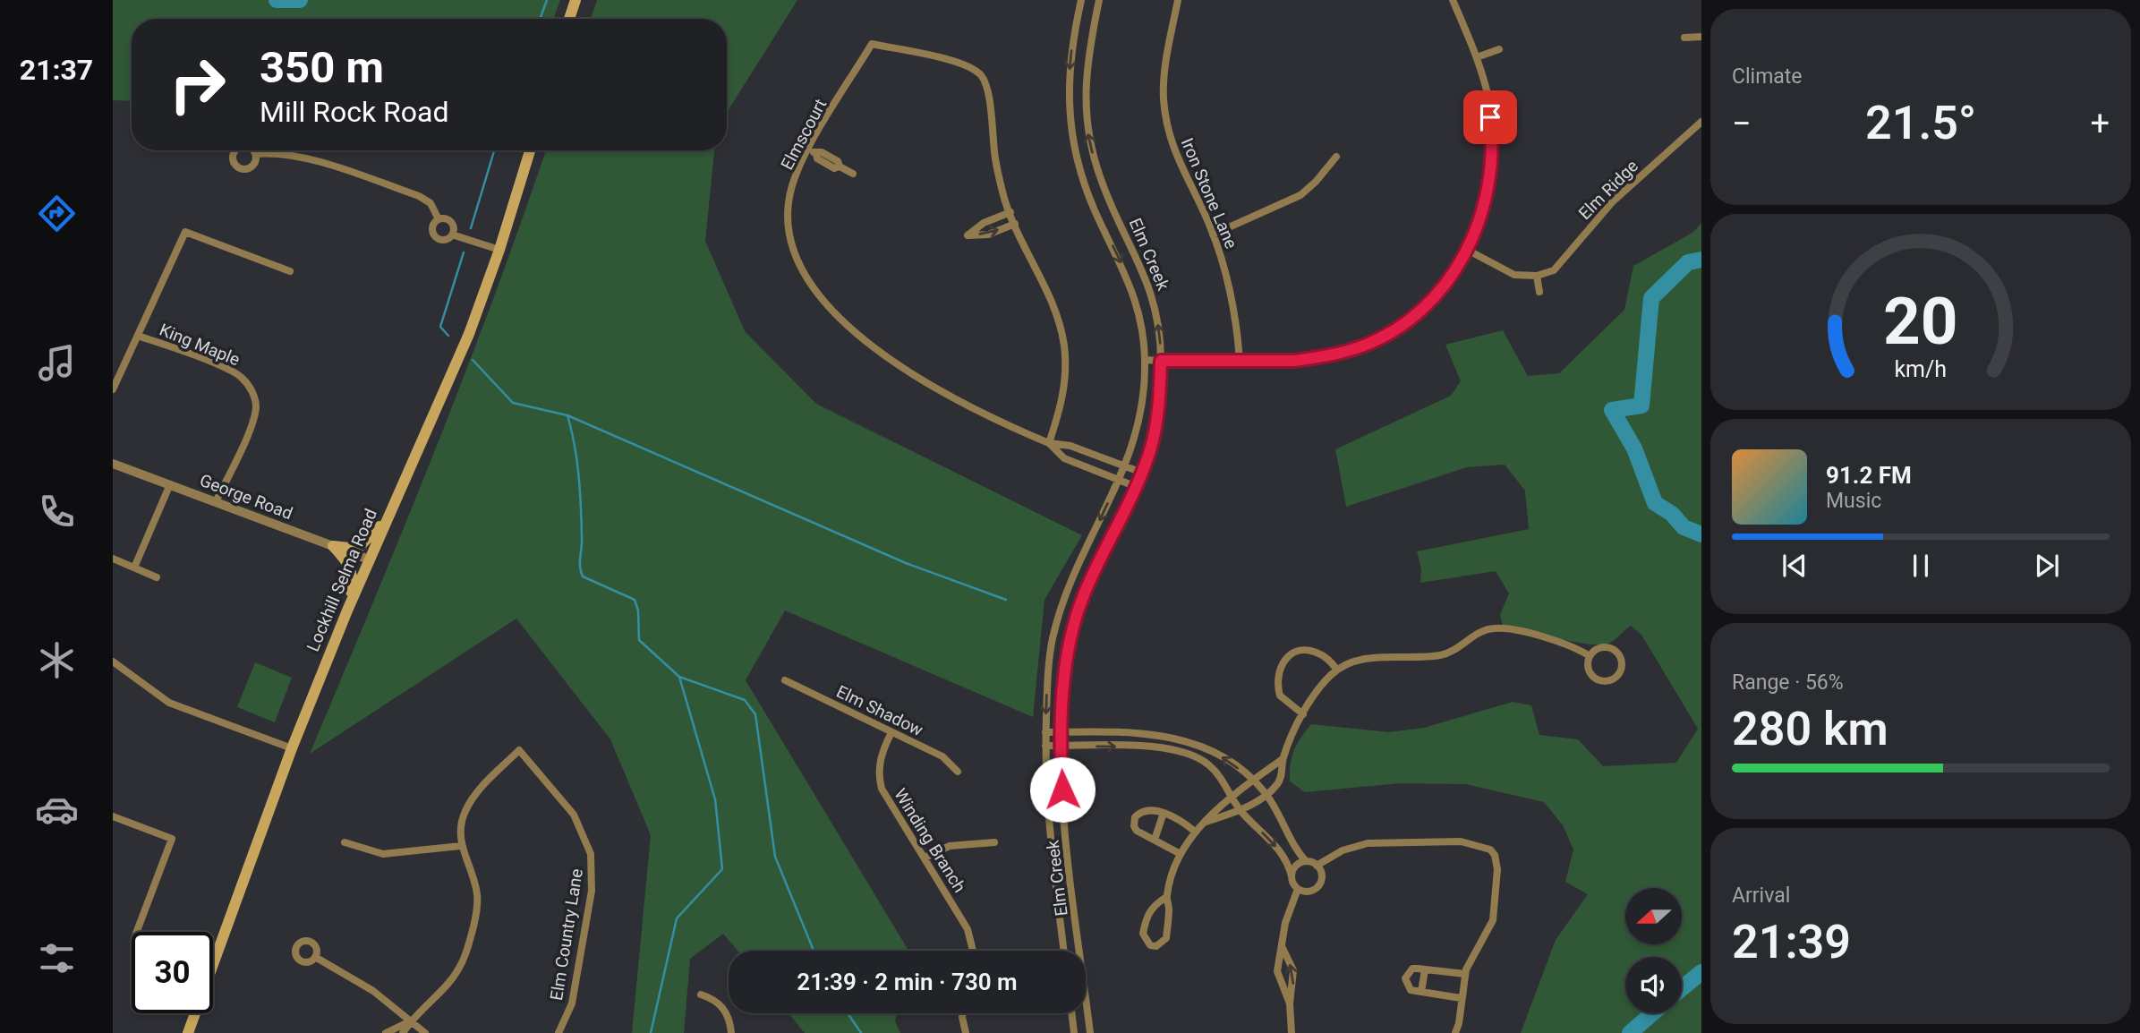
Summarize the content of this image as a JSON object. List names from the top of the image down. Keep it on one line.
{"streets":{"main road":["Lockhill Selma Road"],"street":["Elmscourt","Elm Ridge","Iron Stone Lane","Elm Creek","King Maple","George Road","Elm Shadow","Winding Branch","Elm Country Lane"]},"crossings":[["Elmscourt","Elm Creek"],["King Maple","George Road"],["George Road","Lockhill Selma Road"],["Elm Shadow","Winding Branch"]],"north":"left","page":{"tabs":"21:37","tile":["Climate",["Range · 56%","280 km"],["Arrival","21:39"]],"turn":["350 m","Mill Rock Road"],"heat":["−","21.5°","+"],"song":["91.2 FM","Music"],"limit":"30","trip":"21:39 · 2 min · 730 m","gauge":["20","km/h"]}}
